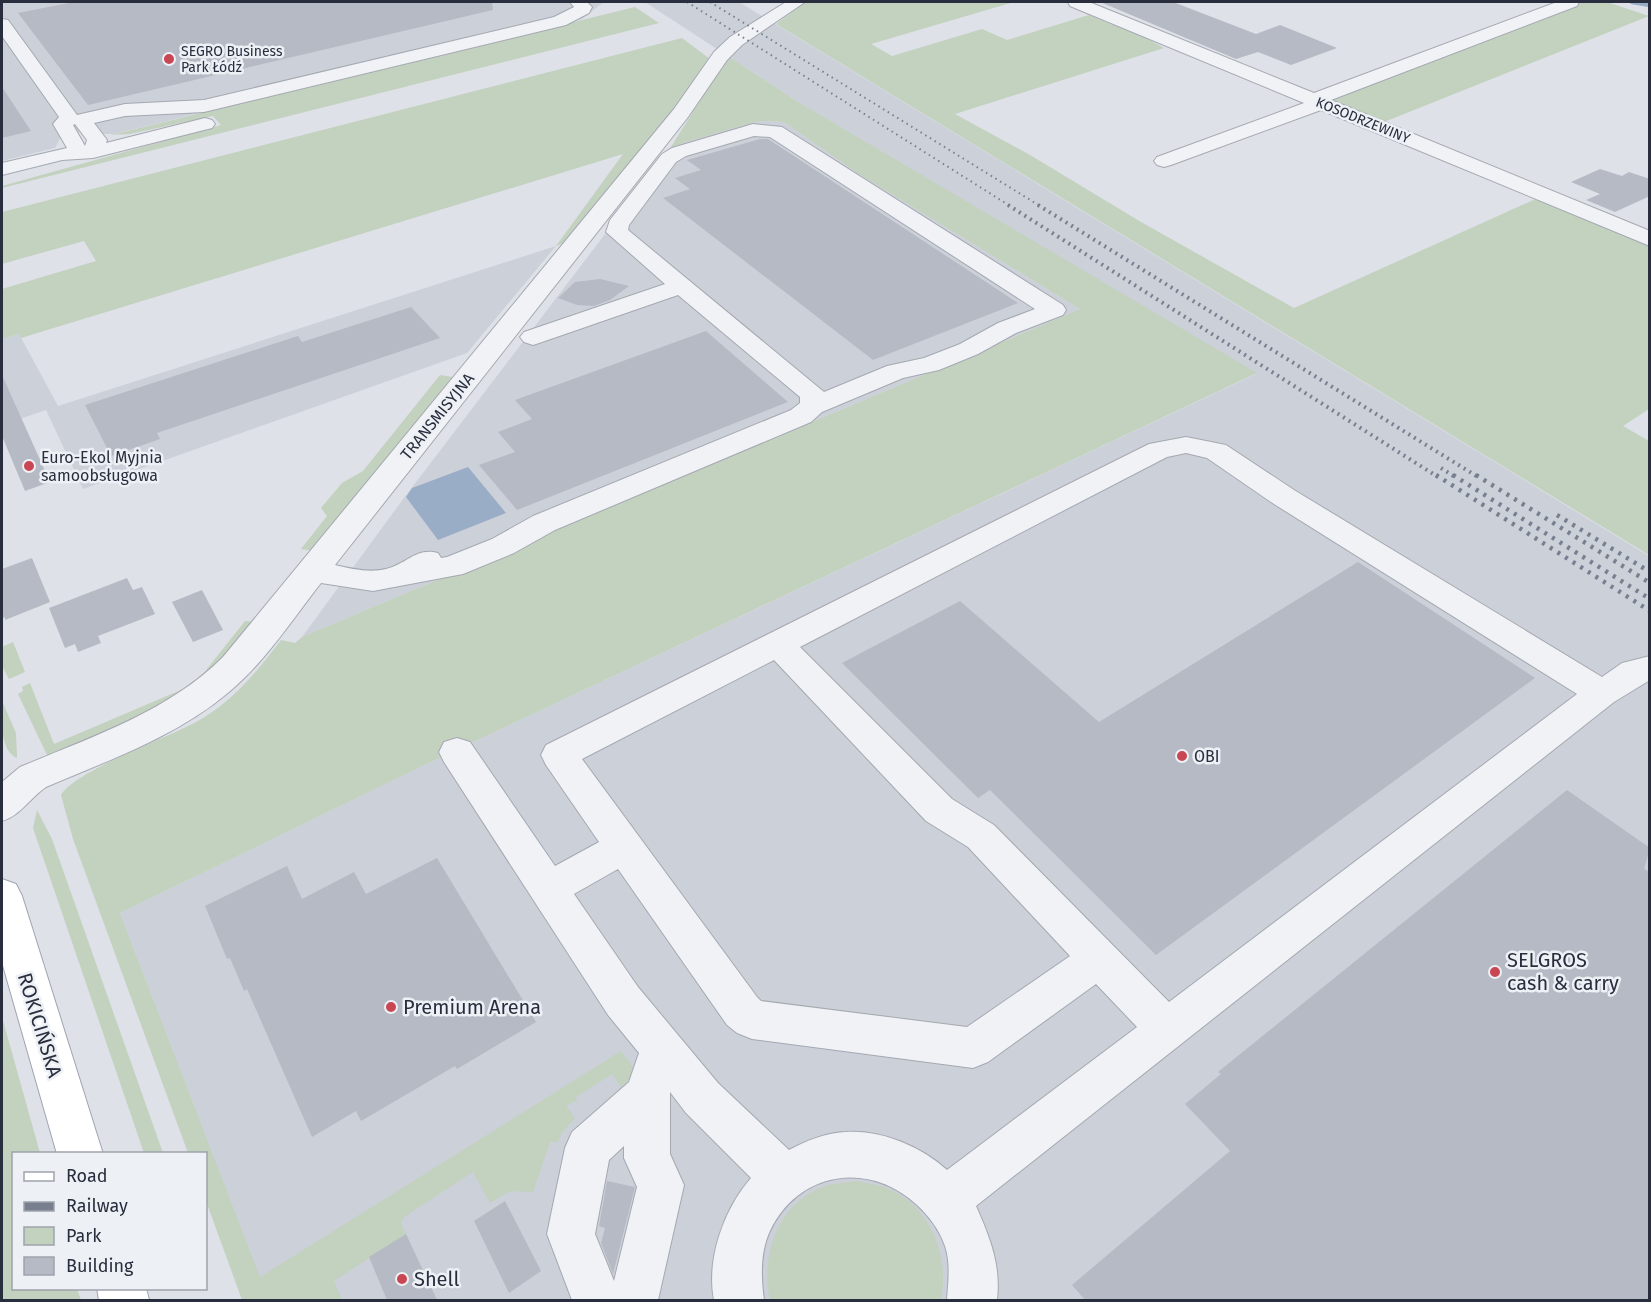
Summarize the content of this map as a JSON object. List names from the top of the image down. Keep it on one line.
{"streets":{"main road":["ROKICIŃSKA"],"street":["KOSODRZEWINY","TRANSMISYJNA"]},"places":["SEGRO Business Park Łódź","Euro-Ekol Myjnia samoobsługowa","OBI","SELGROS cash & carry","Premium Arena","Shell"],"legend":["Road","Railway","Park","Building"]}
